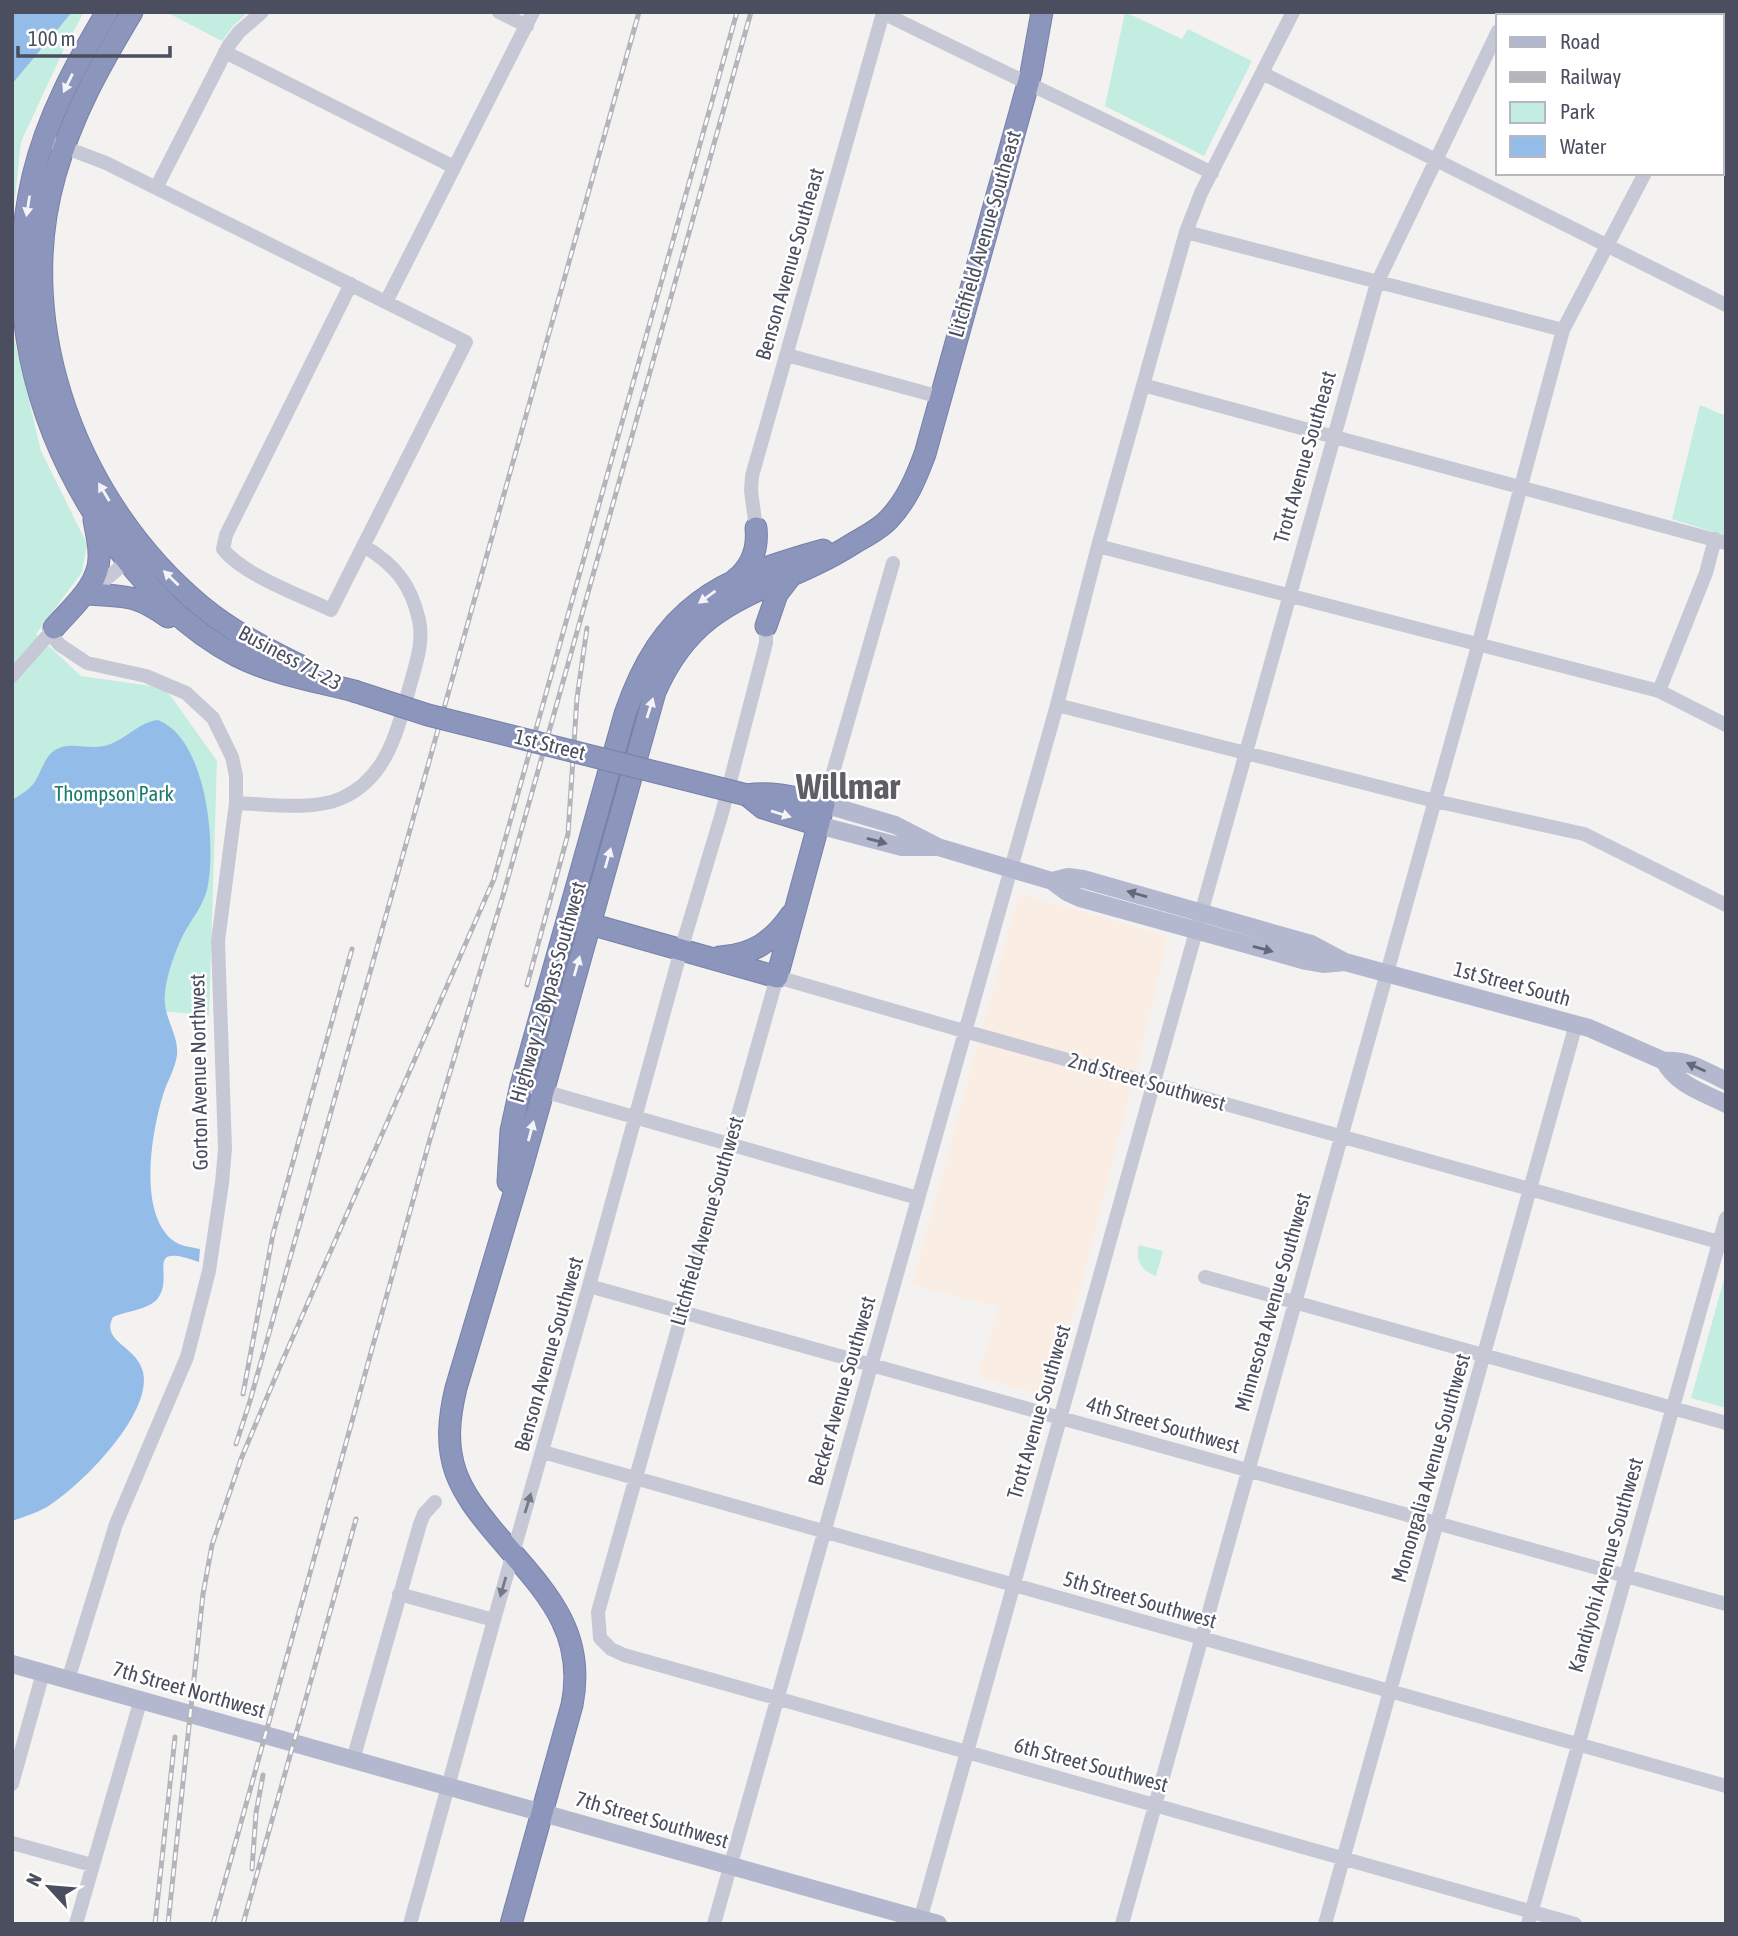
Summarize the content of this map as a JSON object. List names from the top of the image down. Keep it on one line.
{"streets":{"highway":["Litchfield Avenue Southeast","Business 71-23","1st Street","Highway 12 Bypass Southwest","2nd Street Southwest","Litchfield Avenue Southwest"],"main road":["1st Street South","7th Street Northwest","7th Street Southwest"],"street":["Benson Avenue Southeast","Trott Avenue Southeast","Gorton Avenue Northwest","Minnesota Avenue Southwest","Benson Avenue Southwest","Becker Avenue Southwest","Trott Avenue Southwest","4th Street Southwest","Monongalia Avenue Southwest","Kandiyohi Avenue Southwest","5th Street Southwest","6th Street Southwest"]},"crossings":[["Litchfield Avenue Southeast","Highway 12 Bypass Southwest"],["Trott Avenue Southeast","1st Street South"],["Trott Avenue Southeast","Trott Avenue Southwest"],["Business 71-23","1st Street"],["1st Street","1st Street South"],["1st Street","Litchfield Avenue Southwest"],["1st Street","Benson Avenue Southwest"],["1st Street South","Litchfield Avenue Southwest"],["1st Street South","Minnesota Avenue Southwest"],["1st Street South","Becker Avenue Southwest"],["1st Street South","Trott Avenue Southwest"],["1st Street South","Monongalia Avenue Southwest"],["Highway 12 Bypass Southwest","2nd Street Southwest"],["Highway 12 Bypass Southwest","Benson Avenue Southwest"],["Highway 12 Bypass Southwest","7th Street Southwest"],["Gorton Avenue Northwest","7th Street Northwest"],["2nd Street Southwest","Litchfield Avenue Southwest"],["2nd Street Southwest","Minnesota Avenue Southwest"],["2nd Street Southwest","Benson Avenue Southwest"],["2nd Street Southwest","Becker Avenue Southwest"],["2nd Street Southwest","Trott Avenue Southwest"],["2nd Street Southwest","Monongalia Avenue Southwest"],["2nd Street Southwest","Kandiyohi Avenue Southwest"],["Litchfield Avenue Southwest","4th Street Southwest"],["Litchfield Avenue Southwest","5th Street Southwest"],["Litchfield Avenue Southwest","6th Street Southwest"],["Minnesota Avenue Southwest","4th Street Southwest"],["Minnesota Avenue Southwest","5th Street Southwest"],["Minnesota Avenue Southwest","6th Street Southwest"],["Benson Avenue Southwest","4th Street Southwest"],["Benson Avenue Southwest","5th Street Southwest"],["Benson Avenue Southwest","7th Street Southwest"],["Becker Avenue Southwest","4th Street Southwest"],["Becker Avenue Southwest","5th Street Southwest"],["Becker Avenue Southwest","6th Street Southwest"],["Becker Avenue Southwest","7th Street Southwest"],["Trott Avenue Southwest","4th Street Southwest"],["Trott Avenue Southwest","5th Street Southwest"],["Trott Avenue Southwest","6th Street Southwest"],["Trott Avenue Southwest","7th Street Southwest"],["4th Street Southwest","Monongalia Avenue Southwest"],["4th Street Southwest","Kandiyohi Avenue Southwest"],["Monongalia Avenue Southwest","5th Street Southwest"],["Monongalia Avenue Southwest","6th Street Southwest"],["Kandiyohi Avenue Southwest","5th Street Southwest"],["Kandiyohi Avenue Southwest","6th Street Southwest"],["7th Street Northwest","7th Street Southwest"]],"districts":["Willmar"],"parks":["Thompson Park"],"legend":["Road","Railway","Park","Water"],"scale_bar":"100 m","north":"top left"}
